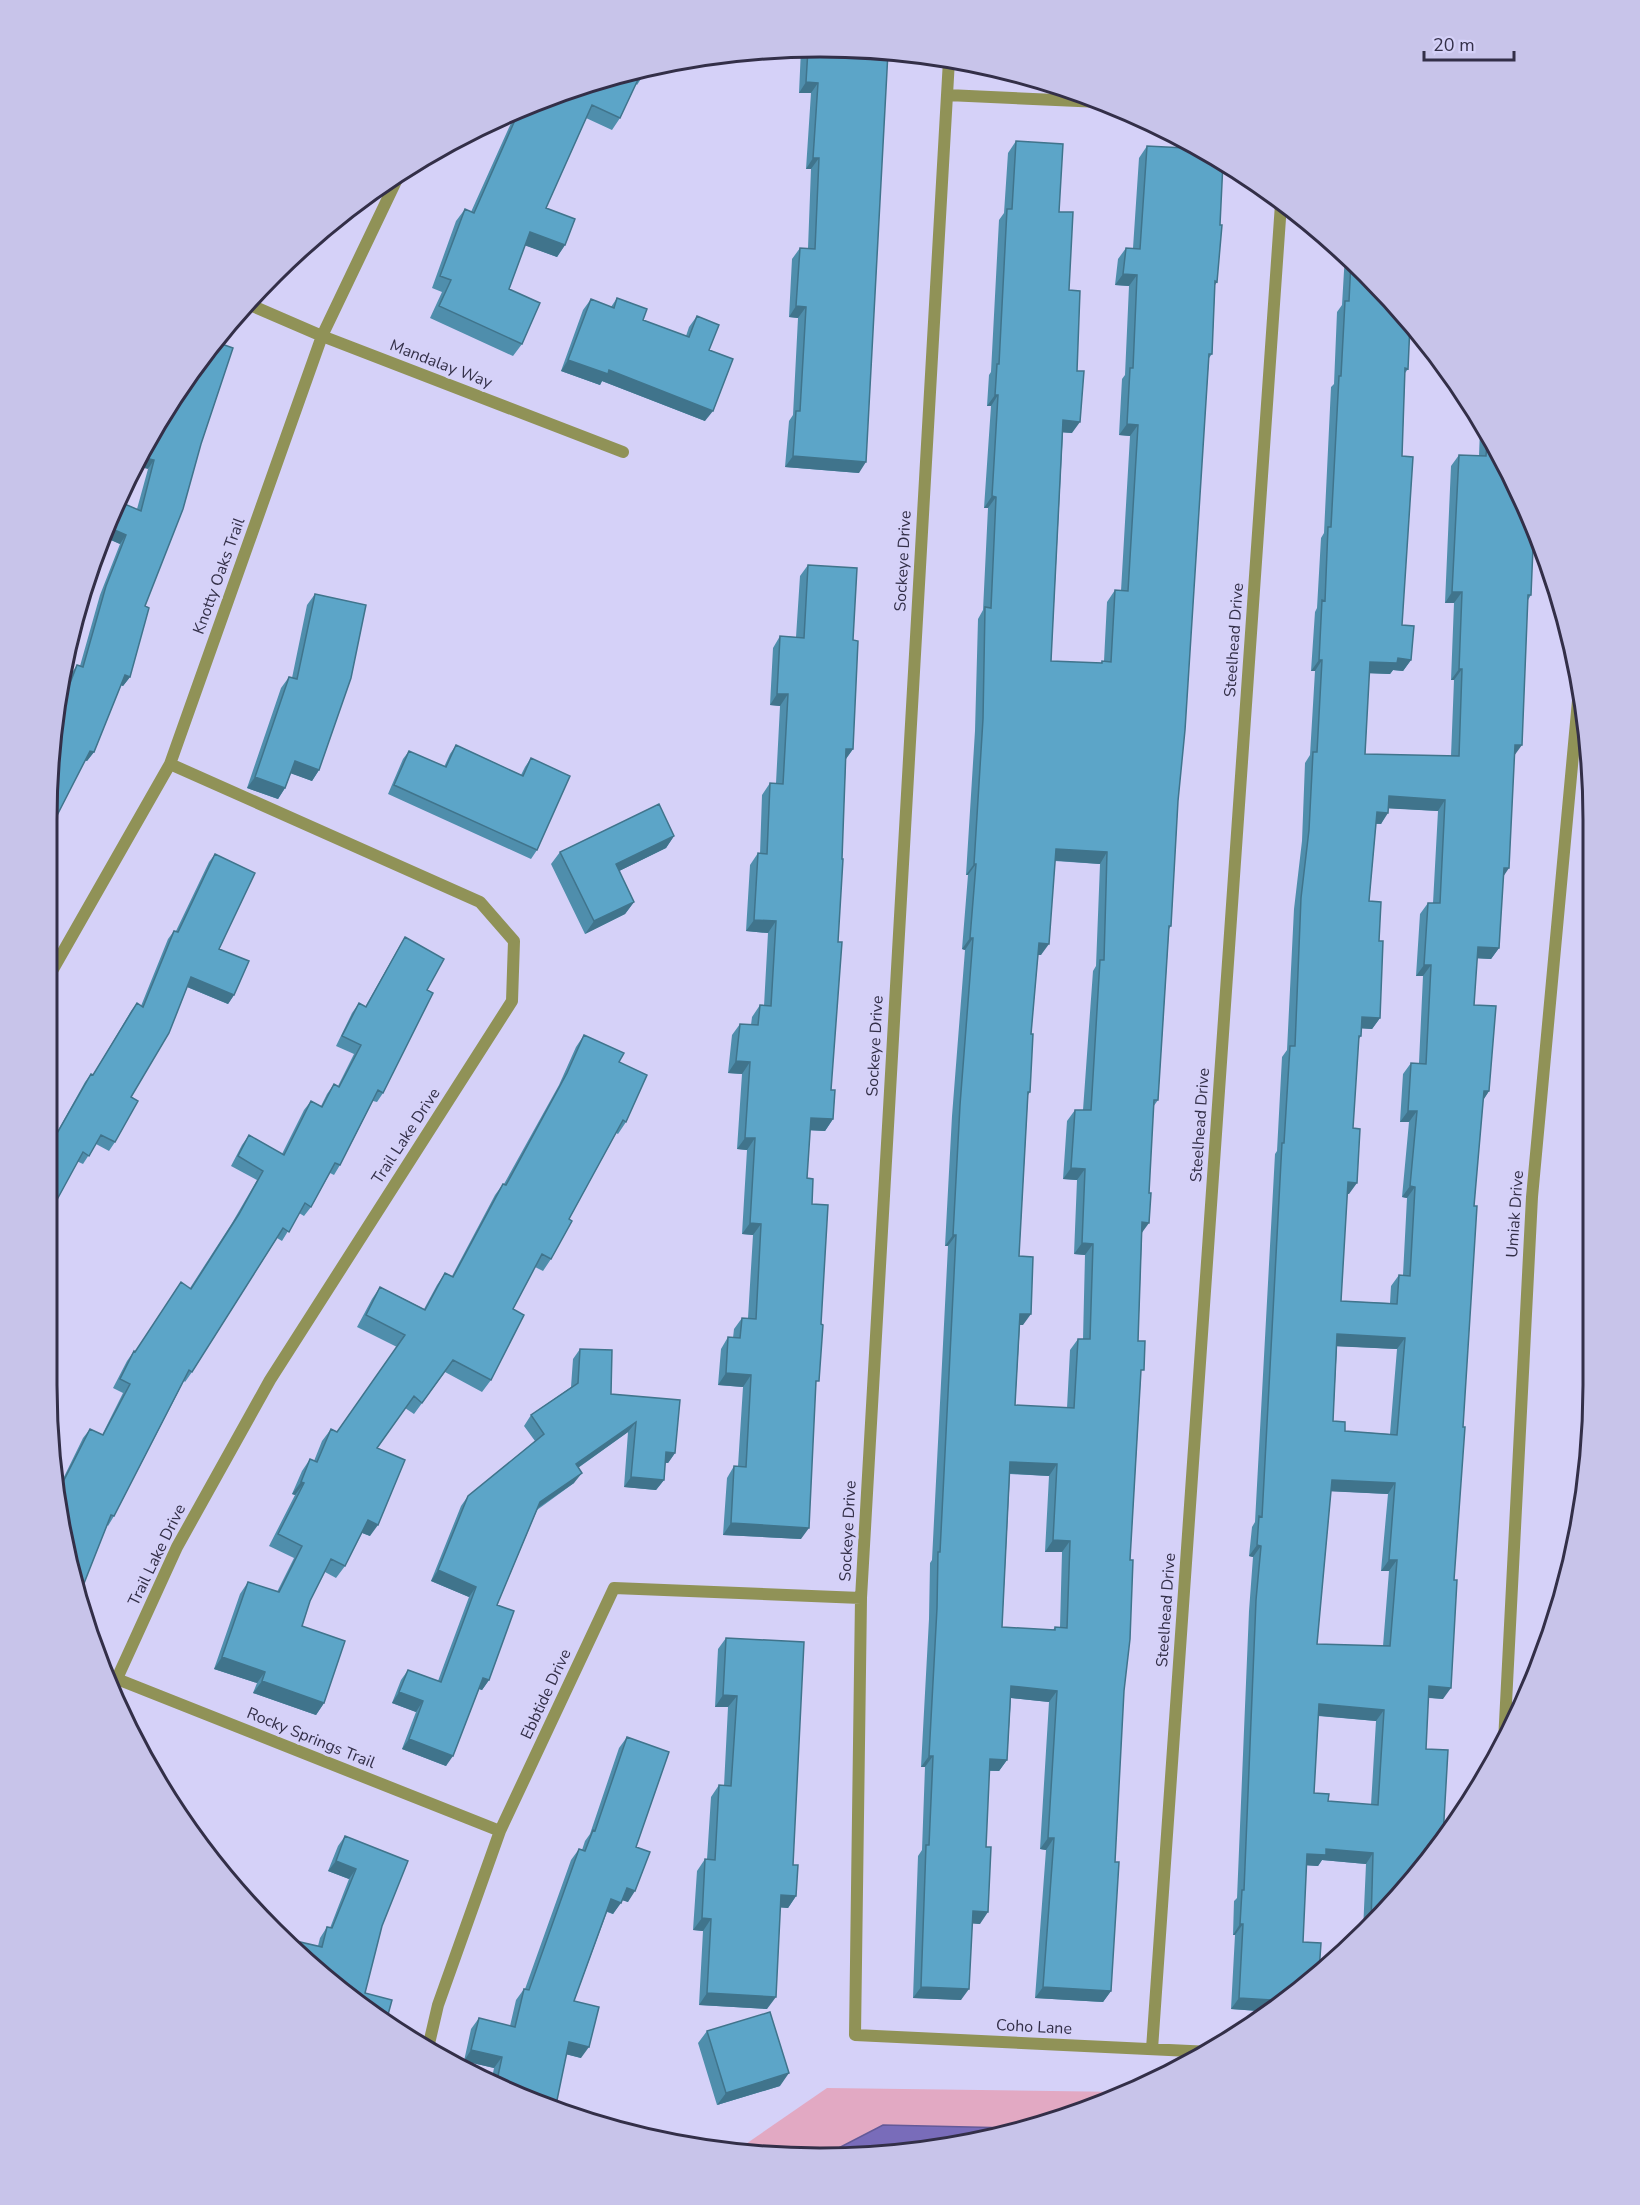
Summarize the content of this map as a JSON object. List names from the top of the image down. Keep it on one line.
{"streets":{"street":["Mandalay Way","Sockeye Drive","Knotty Oaks Trail","Steelhead Drive","Trail Lake Drive","Umiak Drive","Ebbtide Drive","Rocky Springs Trail","Coho Lane"]},"crossings":[["Mandalay Way","Knotty Oaks Trail"],["Sockeye Drive","Ebbtide Drive"],["Sockeye Drive","Coho Lane"],["Knotty Oaks Trail","Trail Lake Drive"],["Steelhead Drive","Coho Lane"],["Ebbtide Drive","Rocky Springs Trail"]],"scale_bar":"20 m"}
